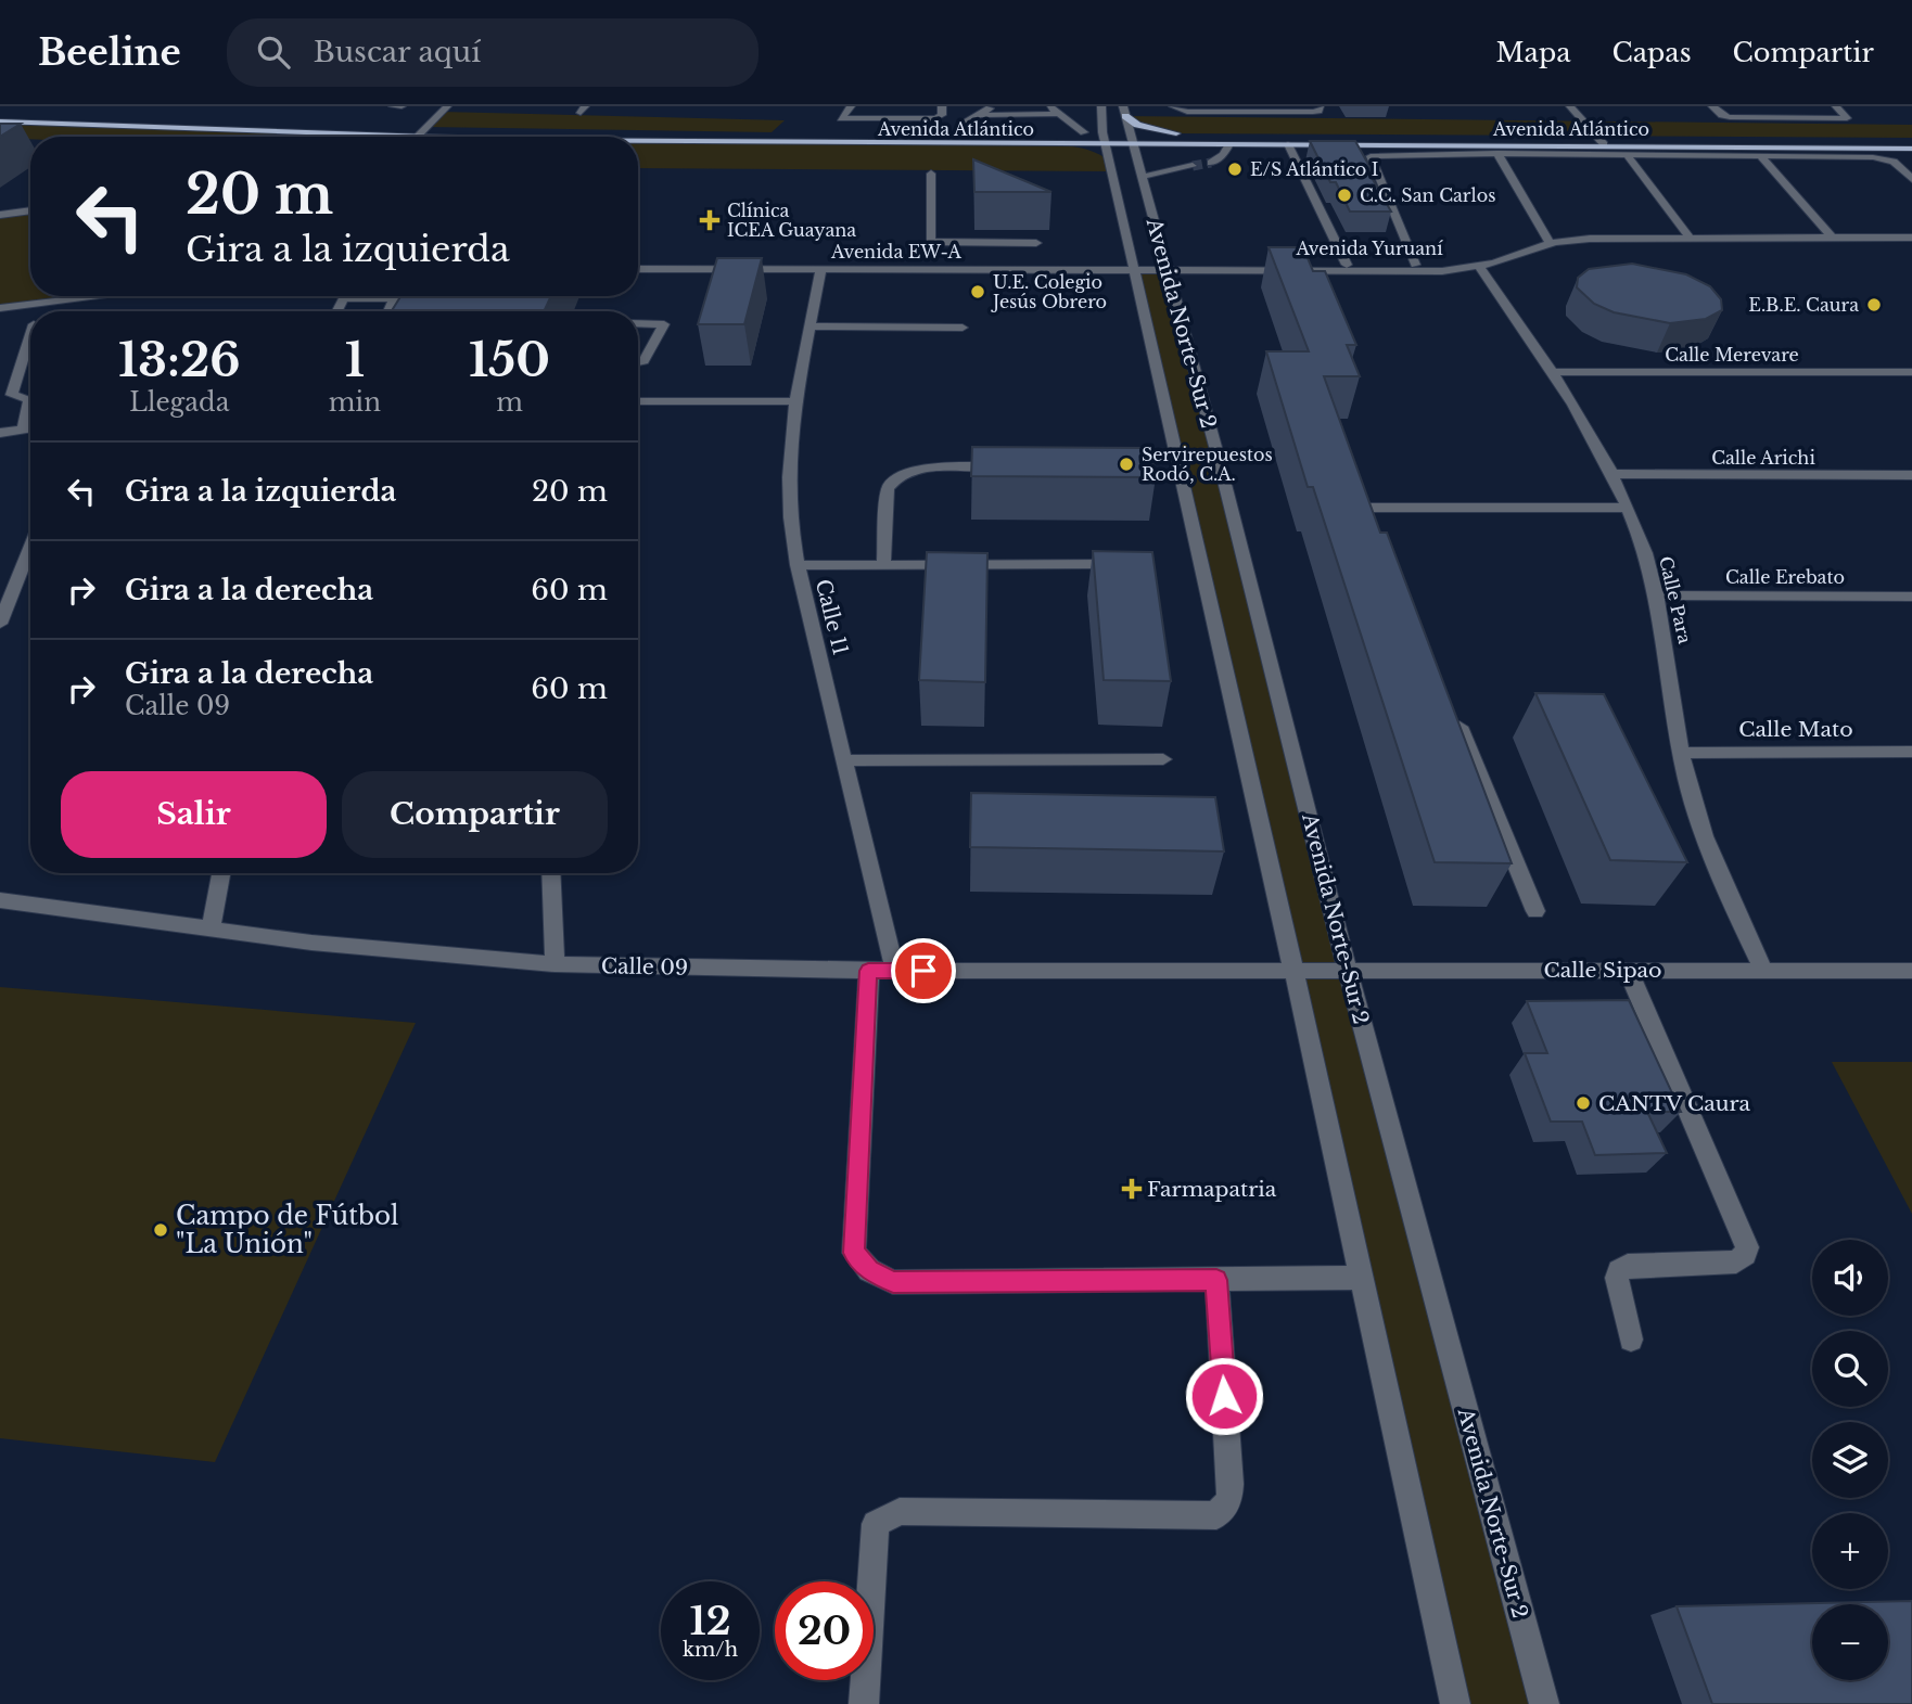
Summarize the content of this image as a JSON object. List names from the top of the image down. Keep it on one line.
{"streets":{"main road":["Avenida Atlántico"],"street":["Avenida Yuruaní","Avenida EW-A","Avenida Norte-Sur 2","Calle Merevare","Calle Arichi","Calle Erebato","Calle Para","Calle 11","Calle Mato","Calle 09","Calle Sipao"]},"crossings":[["Avenida Atlántico","Avenida Norte-Sur 2"],["Avenida Yuruaní","Avenida EW-A"],["Avenida Yuruaní","Avenida Norte-Sur 2"],["Avenida Yuruaní","Calle Para"],["Avenida EW-A","Avenida Norte-Sur 2"],["Avenida EW-A","Calle 11"],["Avenida Norte-Sur 2","Calle 09"],["Avenida Norte-Sur 2","Calle Sipao"],["Calle Merevare","Calle Para"],["Calle Arichi","Calle Para"],["Calle Erebato","Calle Para"],["Calle Para","Calle Mato"],["Calle Para","Calle Sipao"],["Calle 11","Calle 09"],["Calle 09","Calle Sipao"]],"places":{"other":["E/S Atlántico I","C.C. San Carlos","U.E. Colegio Jesús Obrero","E.B.E. Caura","Servirepuestos Rodó, C.A.","CANTV Caura","Campo de Fútbol \"La Unión\""],"health":["Clínica ICEA Guayana","Farmapatria"]},"page":{"header":"Beeline","search":"Buscar aquí","nav":["Mapa","Capas","Compartir"],"turn":["20 m","Gira a la izquierda"],"eta":["13:26","Llegada","1","min","150","m"],"list":[{"name":"Gira a la izquierda","value":"20 m"},{"name":"Gira a la derecha","value":"60 m"},{"name":"Gira a la derecha","note":"Calle 09","value":"60 m"}],"buttons":["Salir","Compartir"],"map_buttons":["+","−"],"speed":"12 km/h","limit":"20"}}
